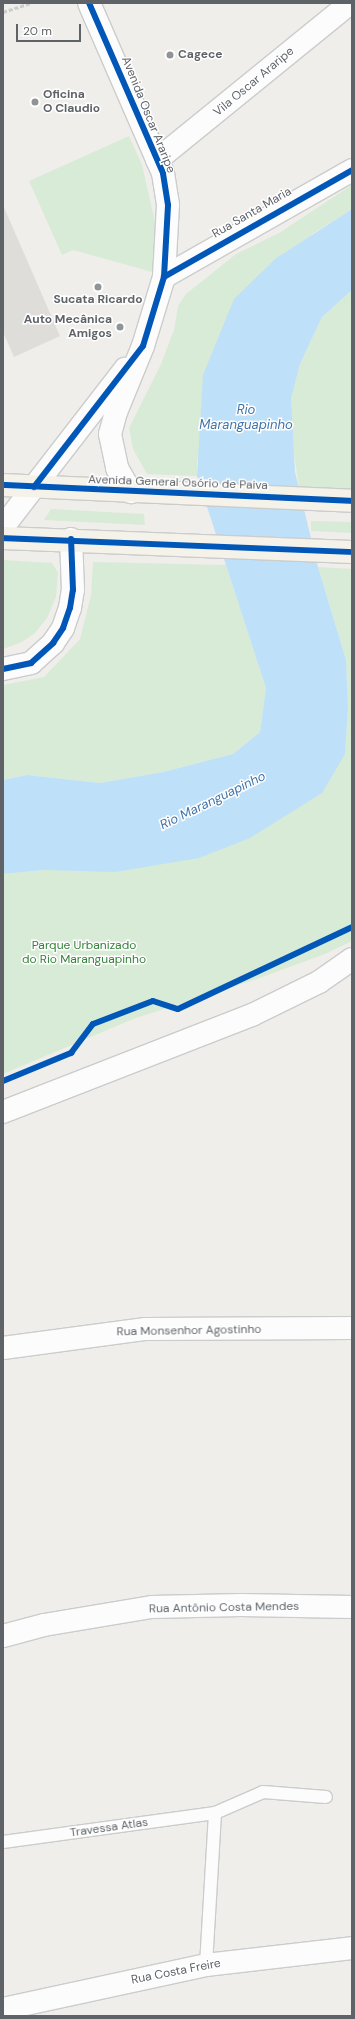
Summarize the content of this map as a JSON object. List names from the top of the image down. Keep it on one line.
{"streets":{"main road":["Avenida General Osório de Paiva"],"street":["Vila Oscar Araripe","Avenida Oscar Araripe","Rua Santa Maria","Rua Monsenhor Agostinho","Rua Antônio Costa Mendes","Rua Costa Freire"],"lane":["Travessa Atlas"]},"crossings":[["Vila Oscar Araripe","Avenida Oscar Araripe"],["Avenida Oscar Araripe","Rua Santa Maria"],["Avenida Oscar Araripe","Avenida General Osório de Paiva"]],"water":["Rio Maranguapinho"],"parks":["Parque Urbanizado do Rio Maranguapinho"],"places":["Cagece","Oficina O Claudio","Sucata Ricardo","Auto Mecânica Amigos"],"scale_bar":"20 m"}
